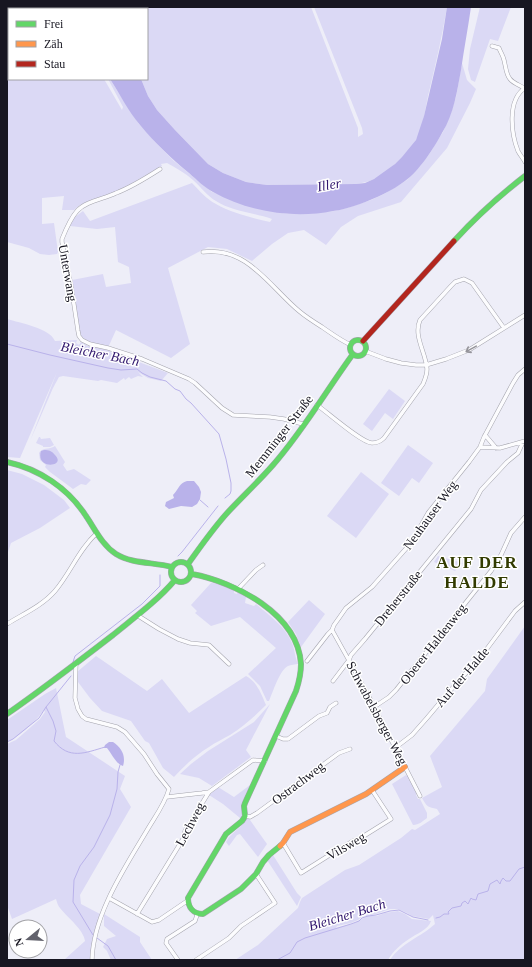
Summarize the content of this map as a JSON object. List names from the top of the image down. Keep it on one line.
{"streets":{"street":["Unterwang","Memminger Straße","Neuhauser Weg","Dreherstraße","Oberer Haldenweg","Auf der Halde","Schwabelsberger Weg","Ostrachweg","Lechweg","Vilsweg"]},"crossings":[["Unterwang","Memminger Straße"],["Neuhauser Weg","Schwabelsberger Weg"],["Dreherstraße","Schwabelsberger Weg"],["Oberer Haldenweg","Schwabelsberger Weg"],["Auf der Halde","Schwabelsberger Weg"]],"districts":["AUF DER HALDE"],"water":["Iller","Bleicher Bach"],"legend":["Frei","Zäh","Stau"],"north":"left"}
